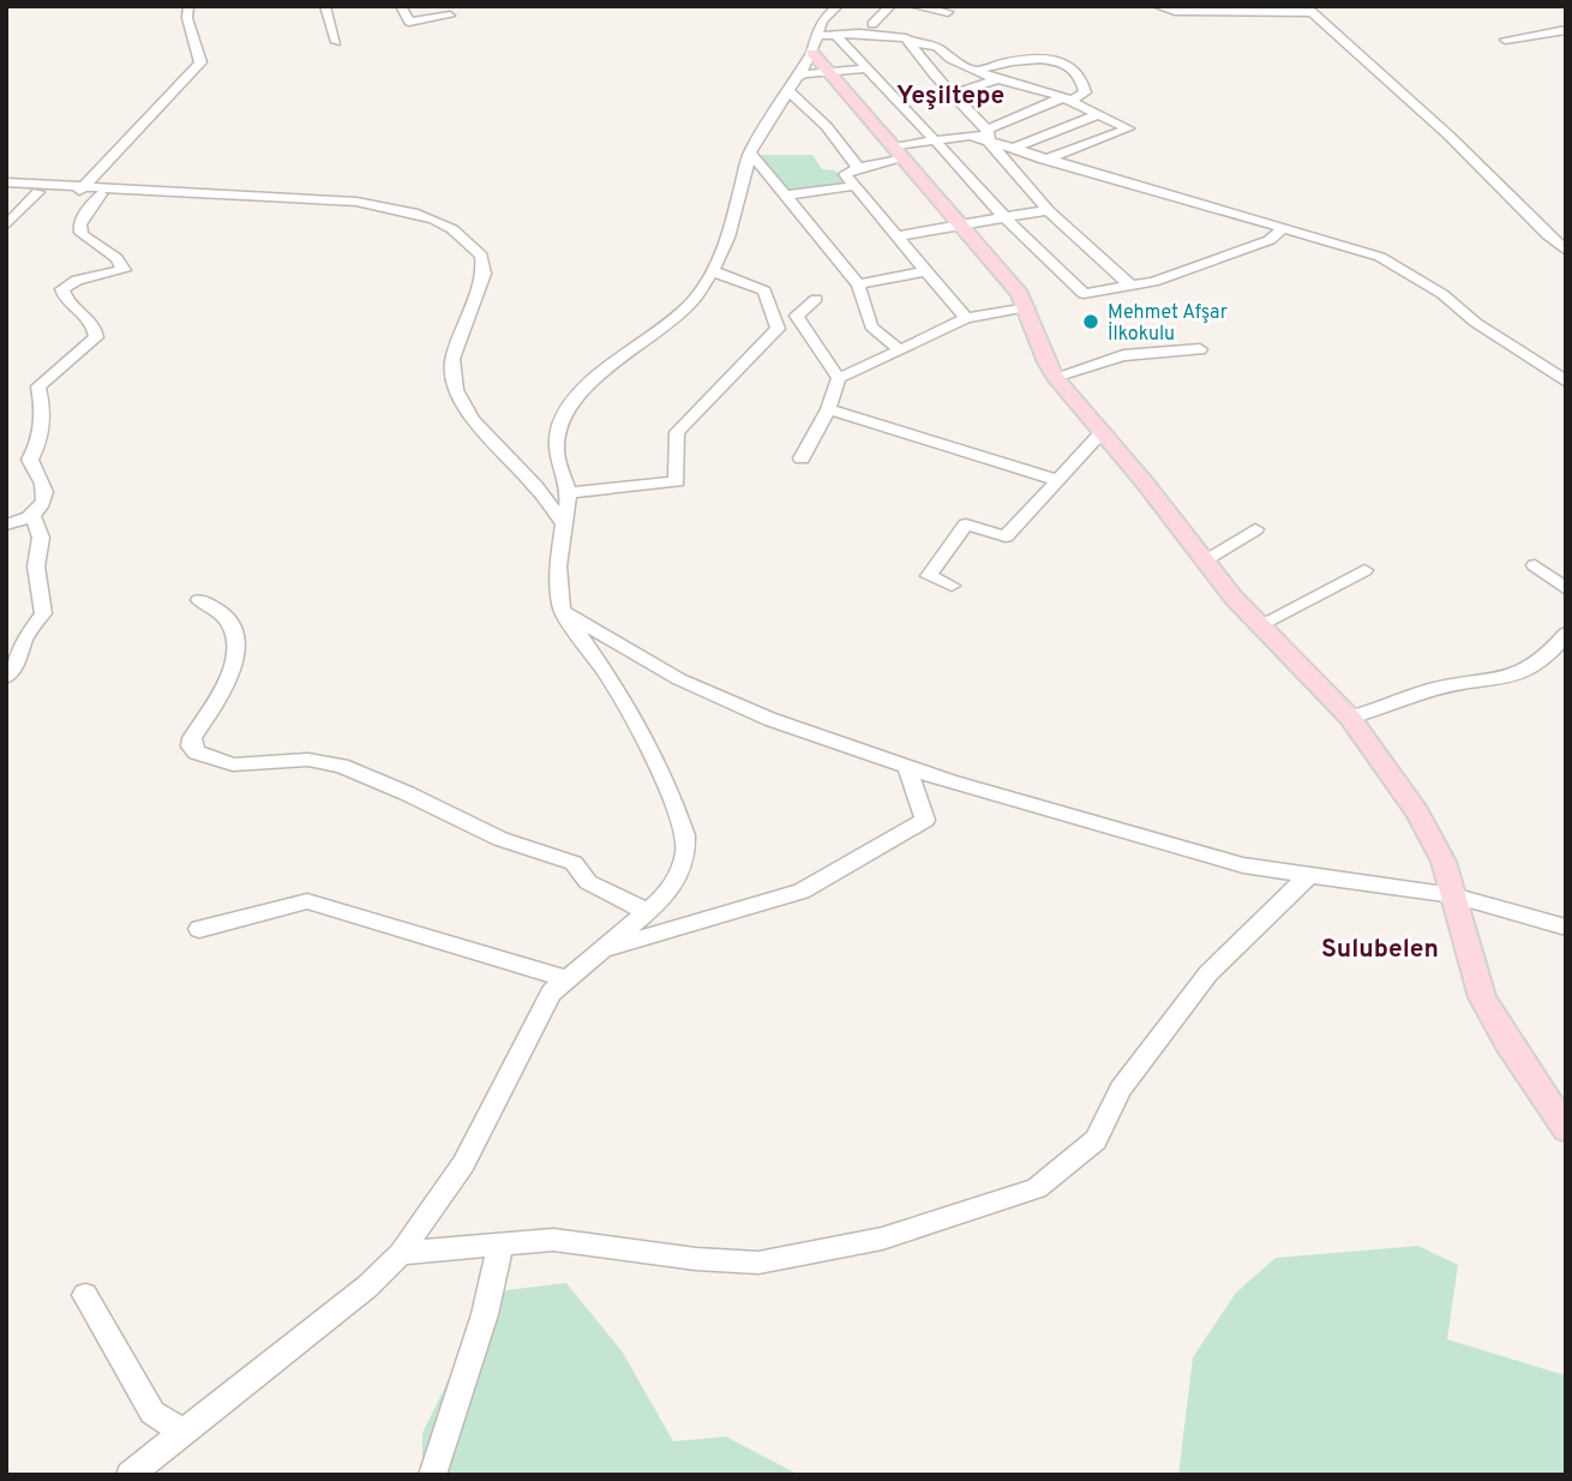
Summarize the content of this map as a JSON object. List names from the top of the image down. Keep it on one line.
{"districts":["Yeşiltepe","Sulubelen"],"places":["Mehmet Afşar İlkokulu"]}
